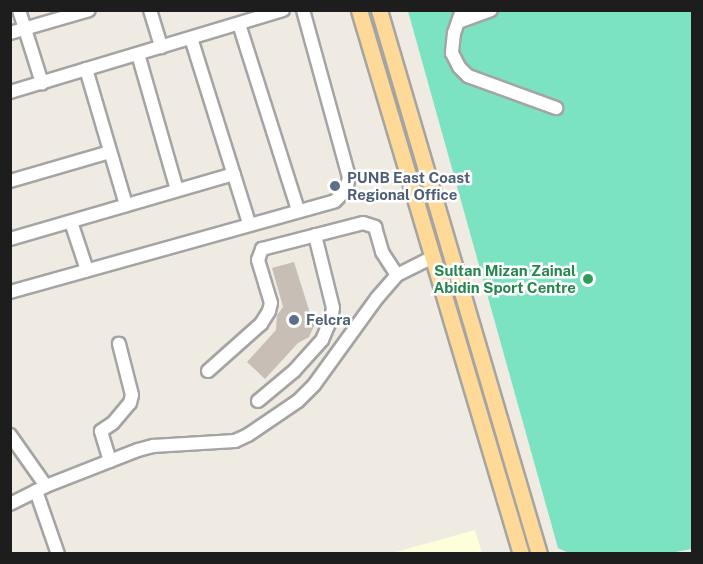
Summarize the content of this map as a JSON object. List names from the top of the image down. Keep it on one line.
{"places":["PUNB East Coast Regional Office","Sultan Mizan Zainal Abidin Sport Centre","Felcra"]}
